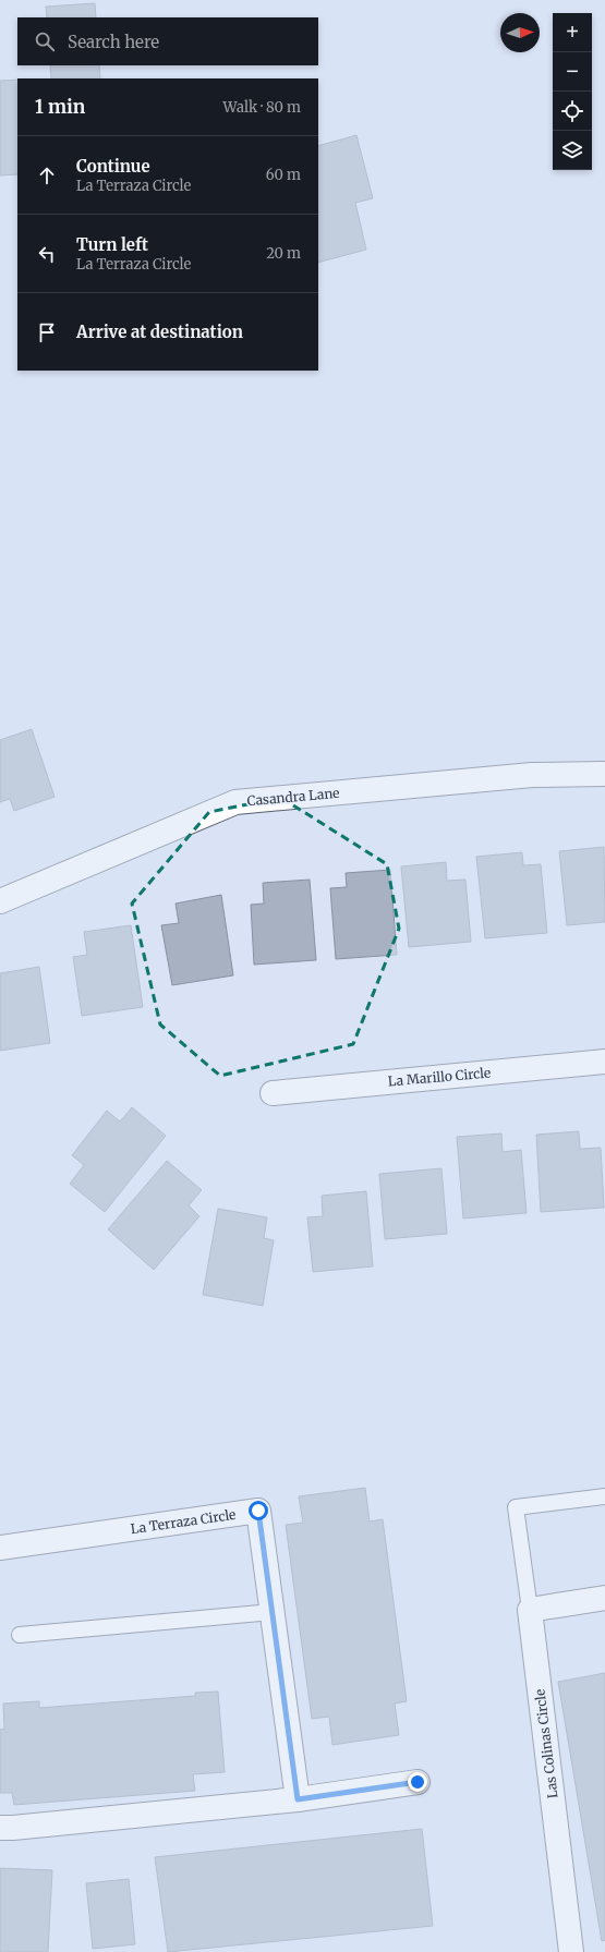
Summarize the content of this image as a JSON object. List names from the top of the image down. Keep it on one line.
{"streets":{"street":["Casandra Lane","La Marillo Circle","La Terraza Circle","Las Colinas Circle"]},"north":"right","page":{"map_buttons":["+","−"],"search":"Search here","heading":["1 min","Walk · 80 m"],"list":[["Continue","La Terraza Circle","60 m"],["Turn left","La Terraza Circle","20 m"],"Arrive at destination"]}}
